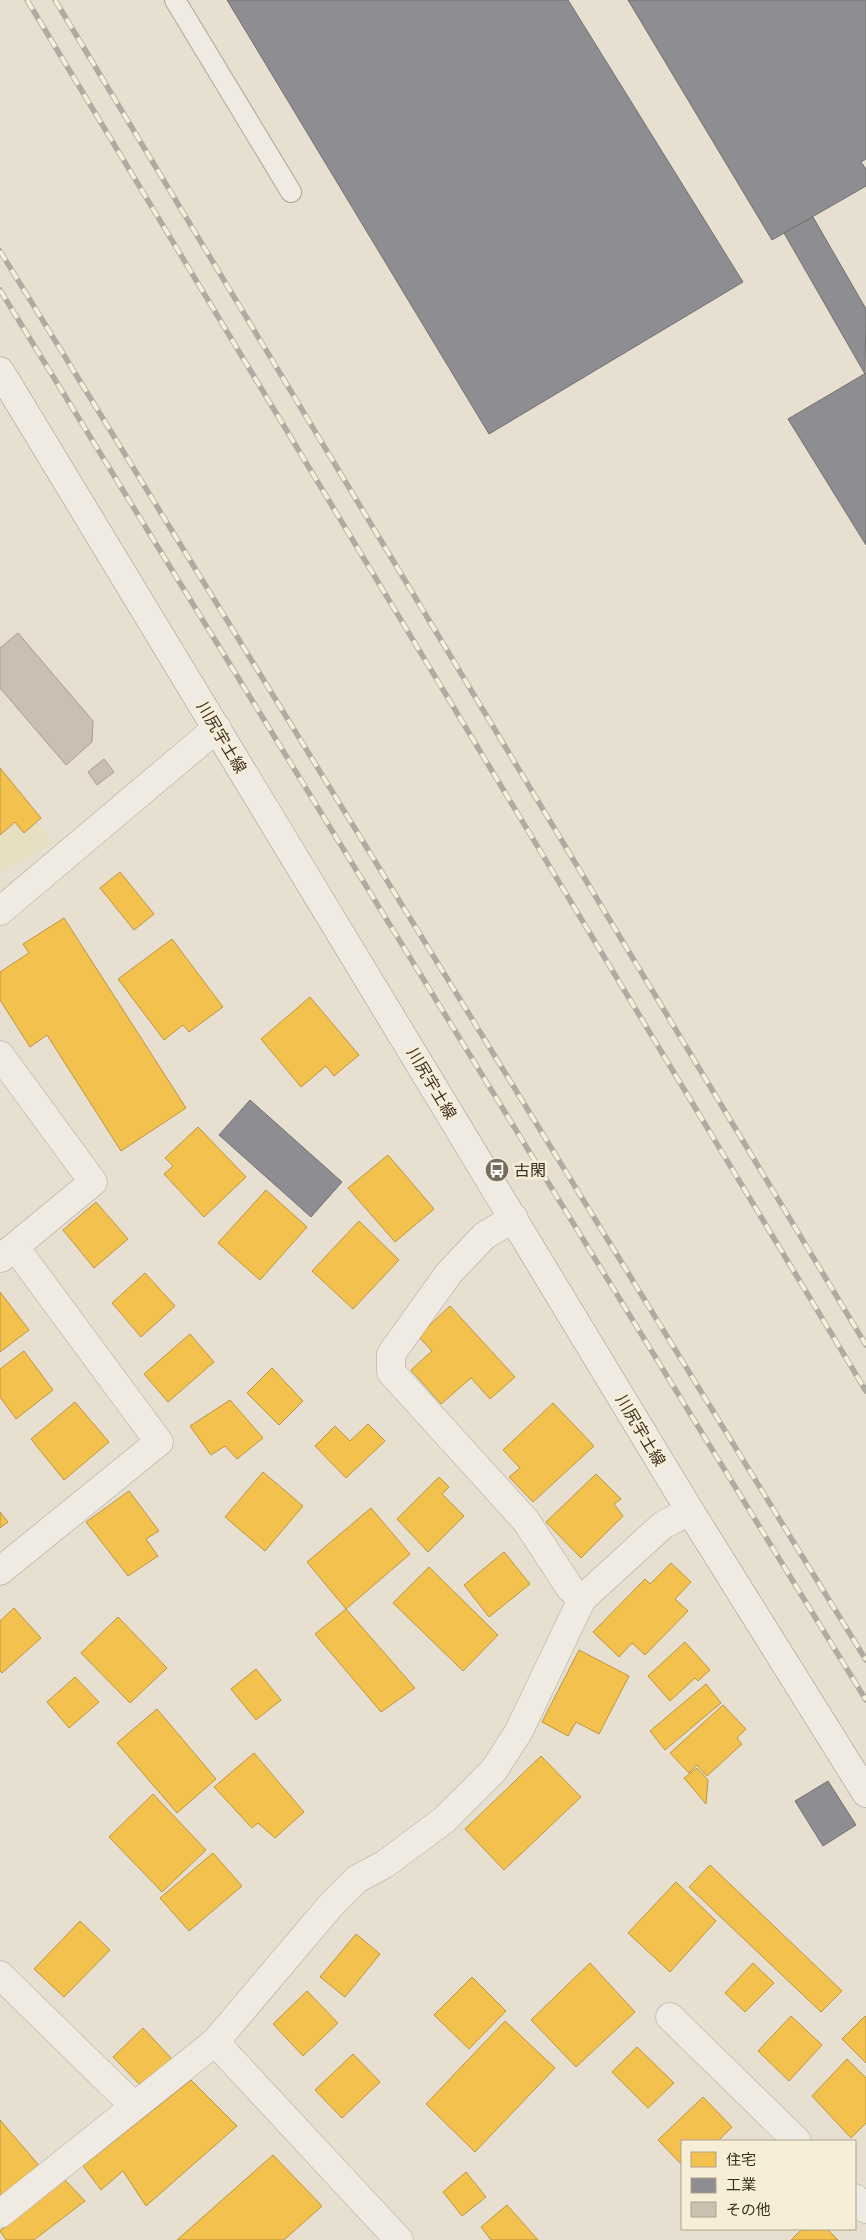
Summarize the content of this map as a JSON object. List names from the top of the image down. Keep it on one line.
{"streets":{"street":["川尻宇土線"]},"places":{"bus stop":["古閑"]},"legend":["住宅","工業","その他"]}
